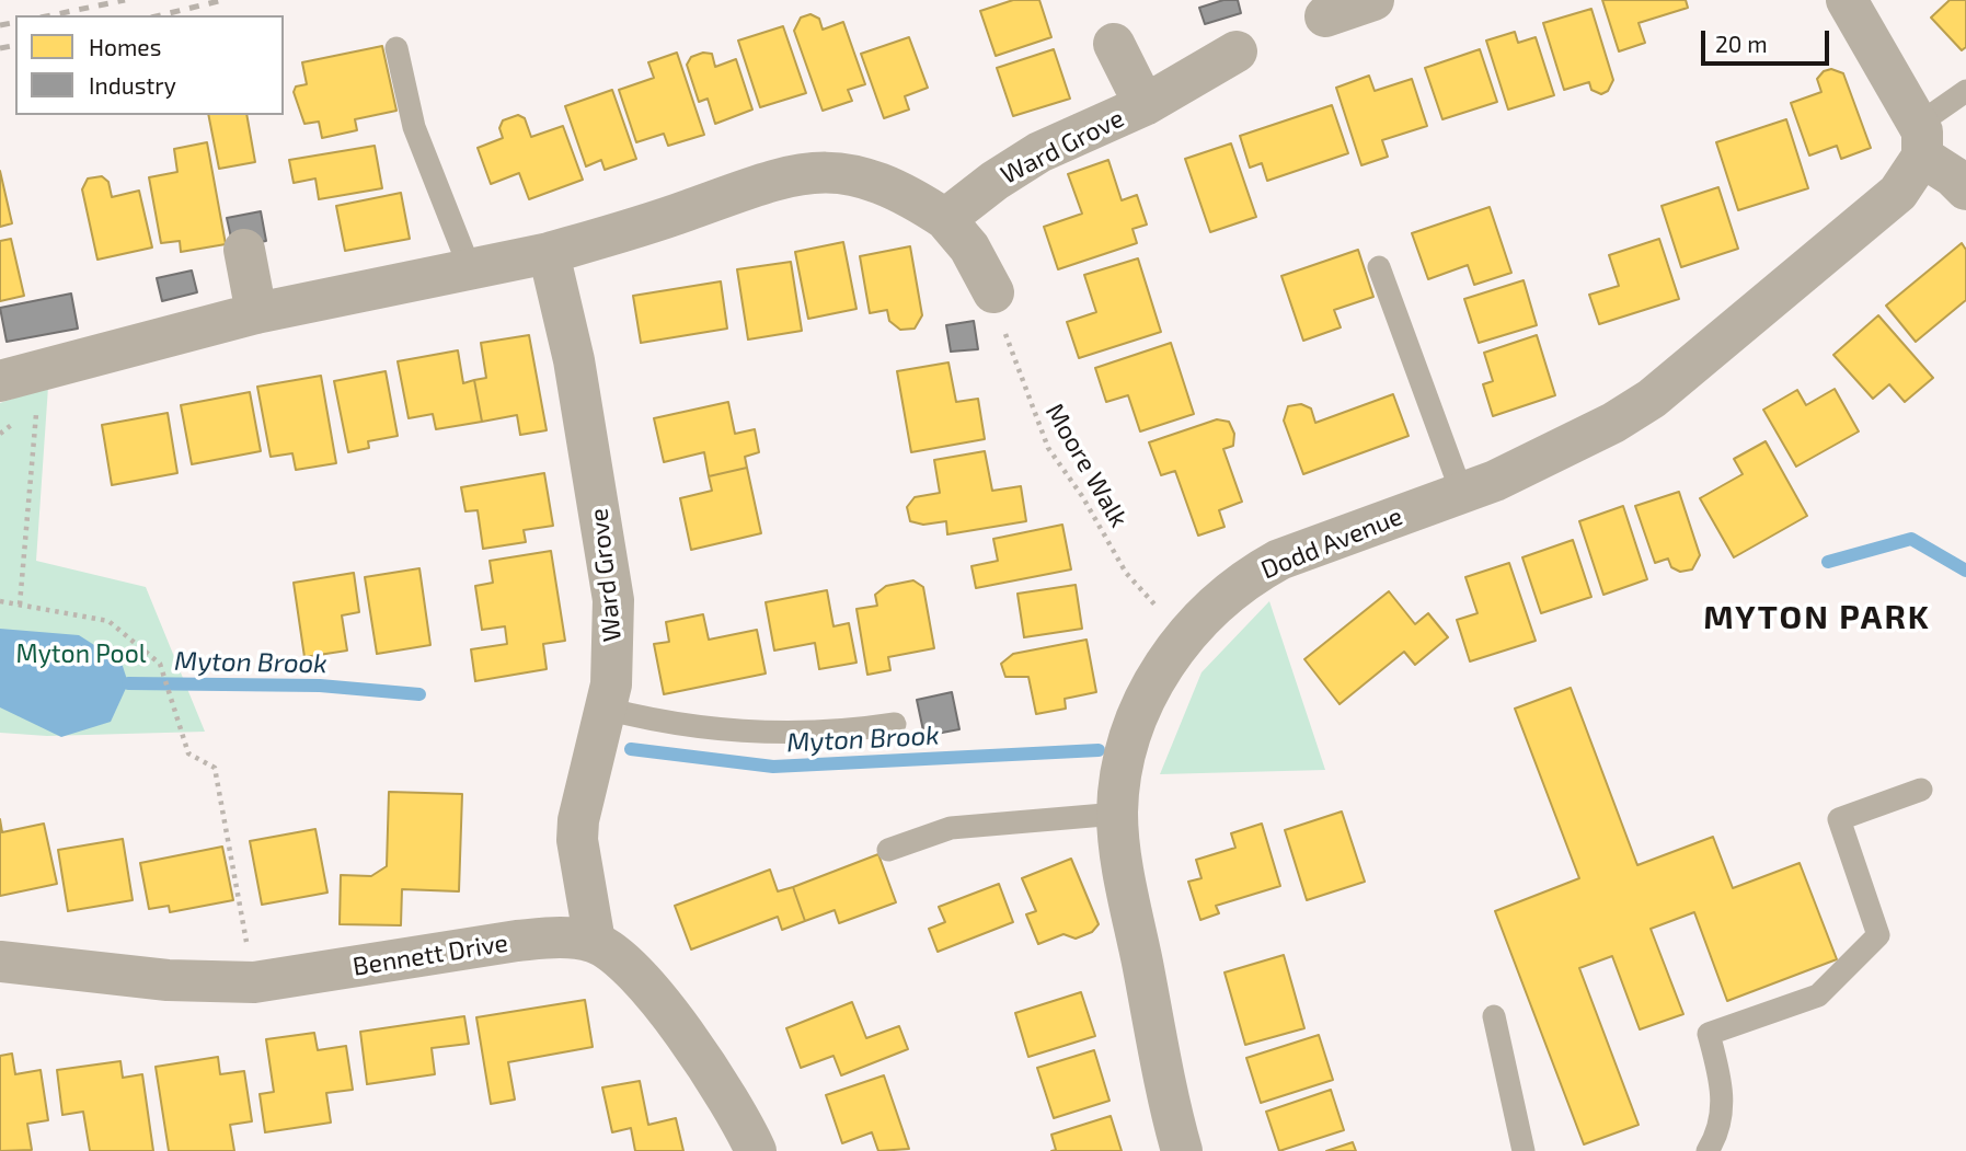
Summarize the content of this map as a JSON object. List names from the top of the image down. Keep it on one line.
{"streets":{"street":["Ward Grove","Dodd Avenue","Bennett Drive"],"path":["Moore Walk"]},"crossings":[["Ward Grove","Bennett Drive"],["Moore Walk","Dodd Avenue"]],"districts":["MYTON PARK"],"water":["Myton Brook"],"parks":["Myton Pool"],"legend":["Homes","Industry"],"scale_bar":"20 m"}
